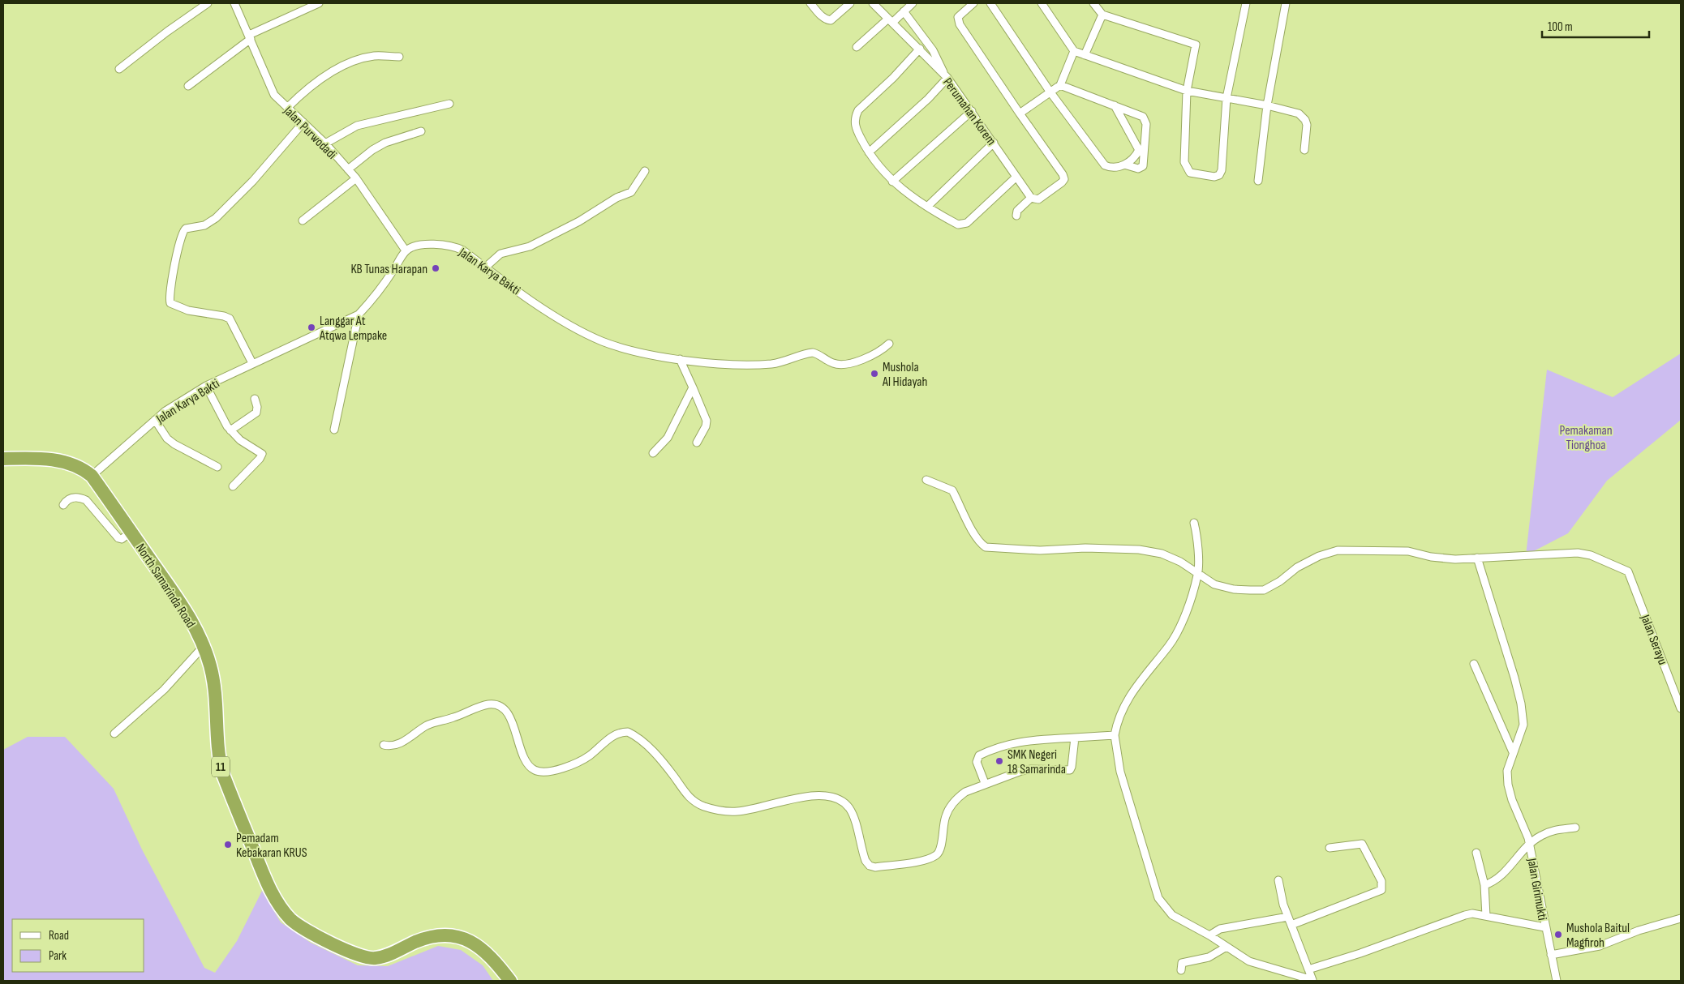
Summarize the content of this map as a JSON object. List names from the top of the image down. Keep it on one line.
{"streets":{"highway":["North Samarinda Road","11"],"street":["Perumahan Korem","Jalan Purwodadi","Jalan Karya Bakti","Jalan Serayu","Jalan Girimukti"]},"crossings":[["Jalan Purwodadi","Jalan Karya Bakti"],["Jalan Karya Bakti","North Samarinda Road"],["Jalan Serayu","Jalan Girimukti"]],"parks":["Pemakaman Tionghoa"],"places":["KB Tunas Harapan","Langgar At Atqwa Lempake","Mushola Al Hidayah","SMK Negeri 18 Samarinda","Pemadam Kebakaran KRUS","Mushola Baitul Magfiroh"],"legend":["Road","Park"],"scale_bar":"100 m"}
